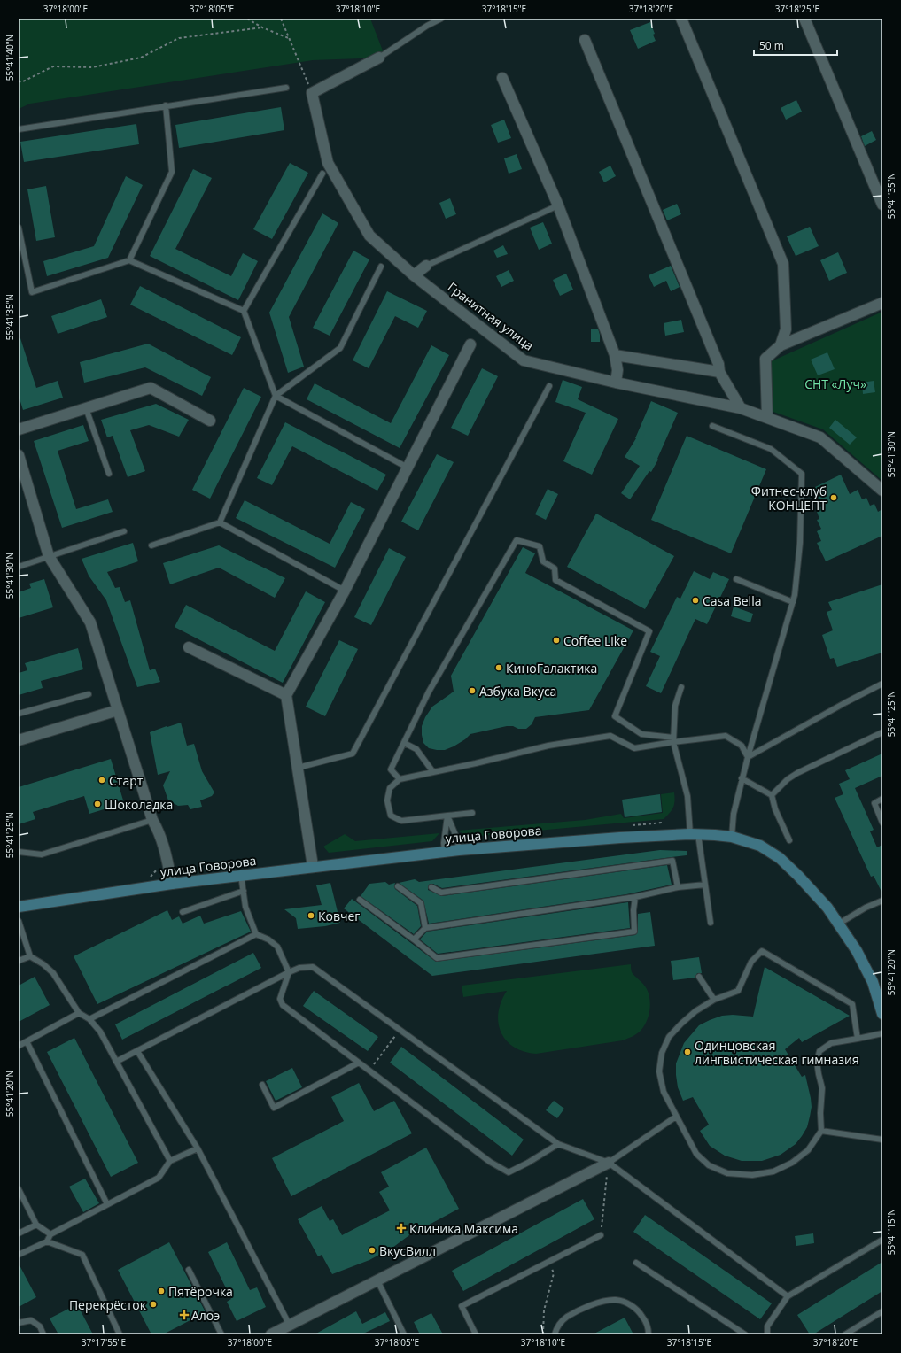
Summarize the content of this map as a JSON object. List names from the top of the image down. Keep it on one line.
{"streets":{"main road":["улица Говорова"],"street":["Гранитная улица"]},"parks":["СНТ «Луч»"],"places":{"other":["Фитнес-клуб КОНЦЕПТ","Casa Bella","Coffee Like","КиноГалактика","Азбука Вкуса","Старт","Шоколадка","Ковчег","Одинцовская лингвистическая гимназия","ВкусВилл","Пятёрочка","Перекрёсток"],"health":["Клиника Максима","Алоэ"]},"scale_bar":"50 m","coordinates":["37°18'00\"E","37°18'05\"E","37°18'10\"E","37°18'15\"E","37°18'20\"E","37°18'25\"E","55°41'40\"N","55°41'35\"N","55°41'30\"N","55°41'25\"N","55°41'20\"N","55°41'15\"N","37°17'55\"E"]}
